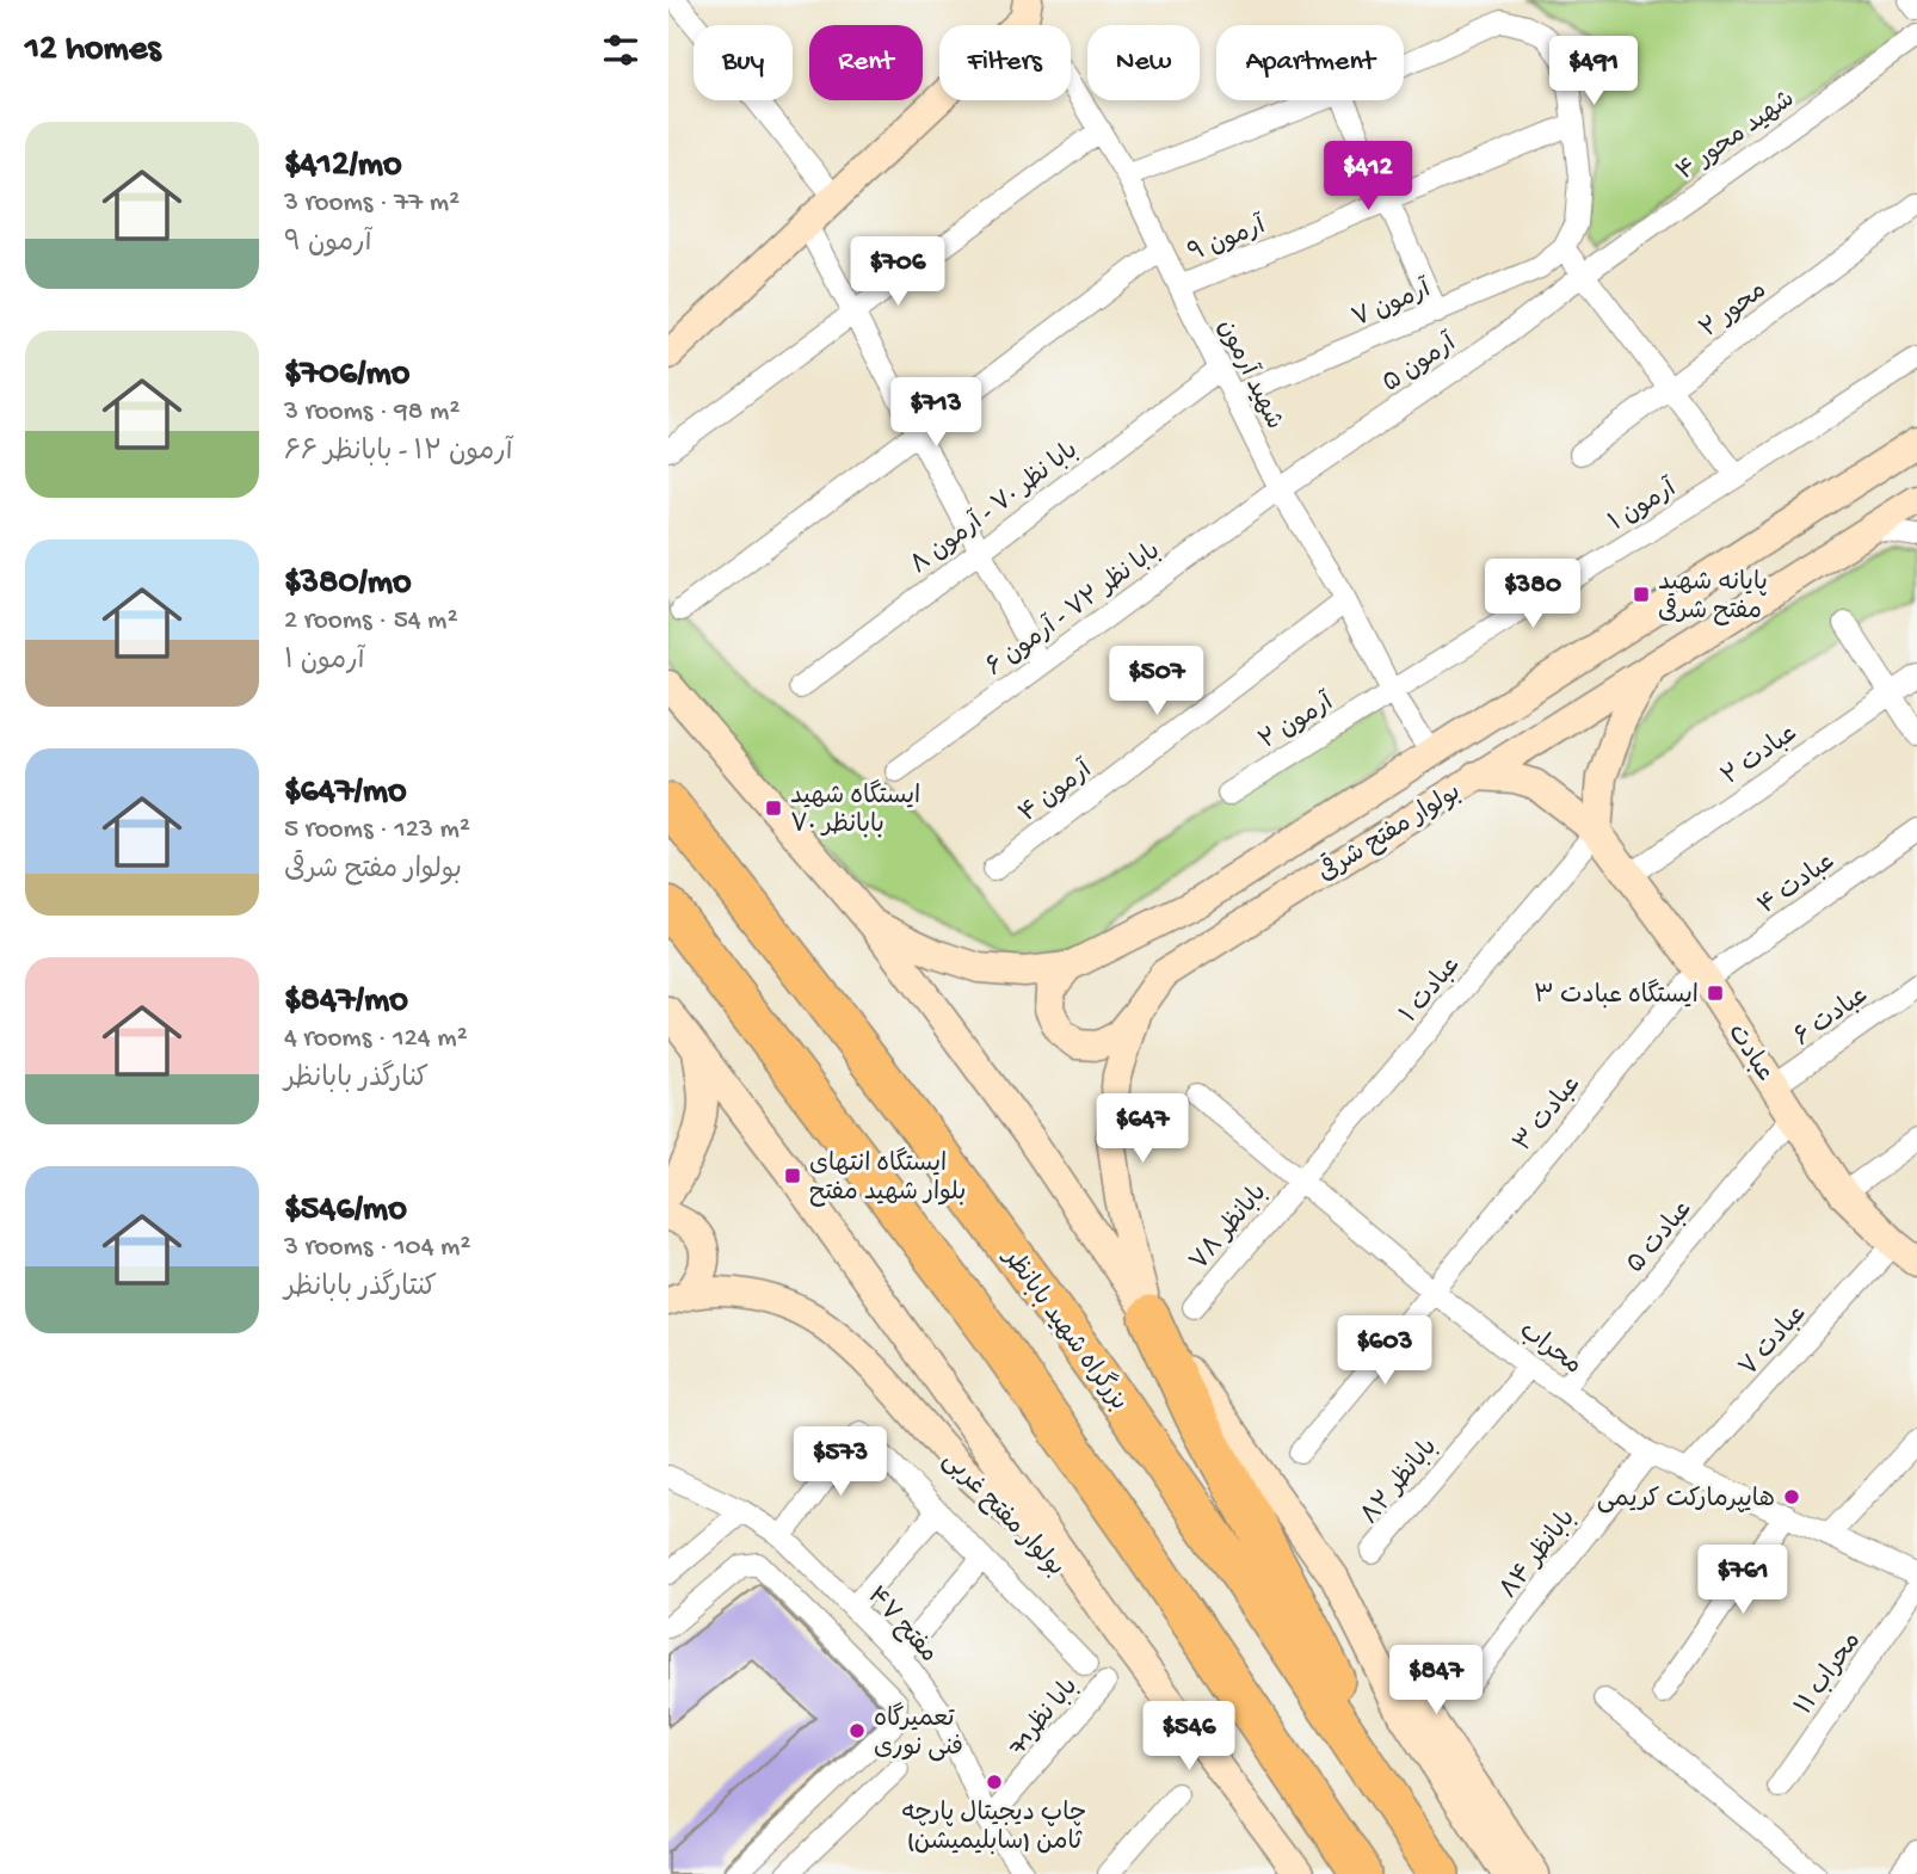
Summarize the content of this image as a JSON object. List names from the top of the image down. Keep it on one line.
{"streets":{"highway":["بزرگراه شهید بابانظر"],"main road":["بولوار مفتح شرقی","عبادت","بولوار مفتح غربی"],"street":["شهید محور ۴","آرمون ۹","آرمون ۷","محور ۲","آرمون ۵","شهید آرمون","آرمون ۱","بابا نظر ۷۰ - آرمون ۸","بابا نظر ۷۲ - آرمون ۶","آرمون ۲","عبادت ۲","آرمون ۴","عبادت ۴","عبادت ۱","عبادت ۶","عبادت ۳","بابانظر ۷۸","عبادت ۵","عبادت ۷","محراب","بابانظر ۸۲","بابانظر ۸۴","مفتح ۴۷","محراب ۱۱","بابا نظر71"]},"crossings":[["شهید محور ۴","آرمون ۵"],["آرمون ۹","شهید آرمون"],["آرمون ۷","شهید آرمون"],["آرمون ۵","شهید آرمون"],["آرمون ۵","بابا نظر ۷۲ - آرمون ۶"],["شهید آرمون","آرمون ۱"],["شهید آرمون","بابا نظر ۷۰ - آرمون ۸"],["شهید آرمون","بابا نظر ۷۲ - آرمون ۶"],["شهید آرمون","آرمون ۲"],["شهید آرمون","آرمون ۴"],["شهید آرمون","بولوار مفتح شرقی"],["آرمون ۱","آرمون ۲"],["عبادت ۲","عبادت"],["بولوار مفتح شرقی","عبادت"],["عبادت ۴","عبادت"],["عبادت ۴","عبادت ۳"],["عبادت ۱","عبادت"],["عبادت ۱","بابانظر ۷۸"],["عبادت ۱","محراب"],["عبادت ۶","عبادت"],["عبادت","عبادت ۳"],["عبادت","عبادت ۵"],["عبادت","عبادت ۷"],["عبادت ۳","محراب"],["بابانظر ۷۸","محراب"],["عبادت ۵","محراب"],["عبادت ۷","محراب"],["محراب","بابانظر ۸۲"],["محراب","بابانظر ۸۴"],["مفتح ۴۷","بابا نظر71"]],"places":{"transit":["پایانه شهید مفتح شرقی","ایستگاه شهید بابانظر ۷۰","ایستگاه عبادت ۳","ایستگاه انتهای بلوار شهید مفتح"],"other":["هایپرمارکت کریمی","تعمیرگاه فنی نوری","چاپ دیجیتال پارچه ثامن (سابلیمیشن)"]},"page":{"heading":"12 homes","chip":["Buy","Rent","Filters","New","Apartment"],"price":["$491","$412","$706","$713","$380","$507","$647","$603","$573","$761","$847","$546"],"list":[{"name":"$412/mo","note":"3 rooms · 77 m² · آرمون ۹"},{"name":"$706/mo","note":"3 rooms · 98 m² · آرمون ۱۲ - بابانظر ۶۶"},{"name":"$380/mo","note":"2 rooms · 54 m² · آرمون ۱"},{"name":"$647/mo","note":"5 rooms · 123 m² · بولوار مفتح شرقی"},{"name":"$847/mo","note":"4 rooms · 124 m² · کنارگذر بابانظر"},{"name":"$546/mo","note":"3 rooms · 104 m² · کنتارگذر بابانظر"}]}}
